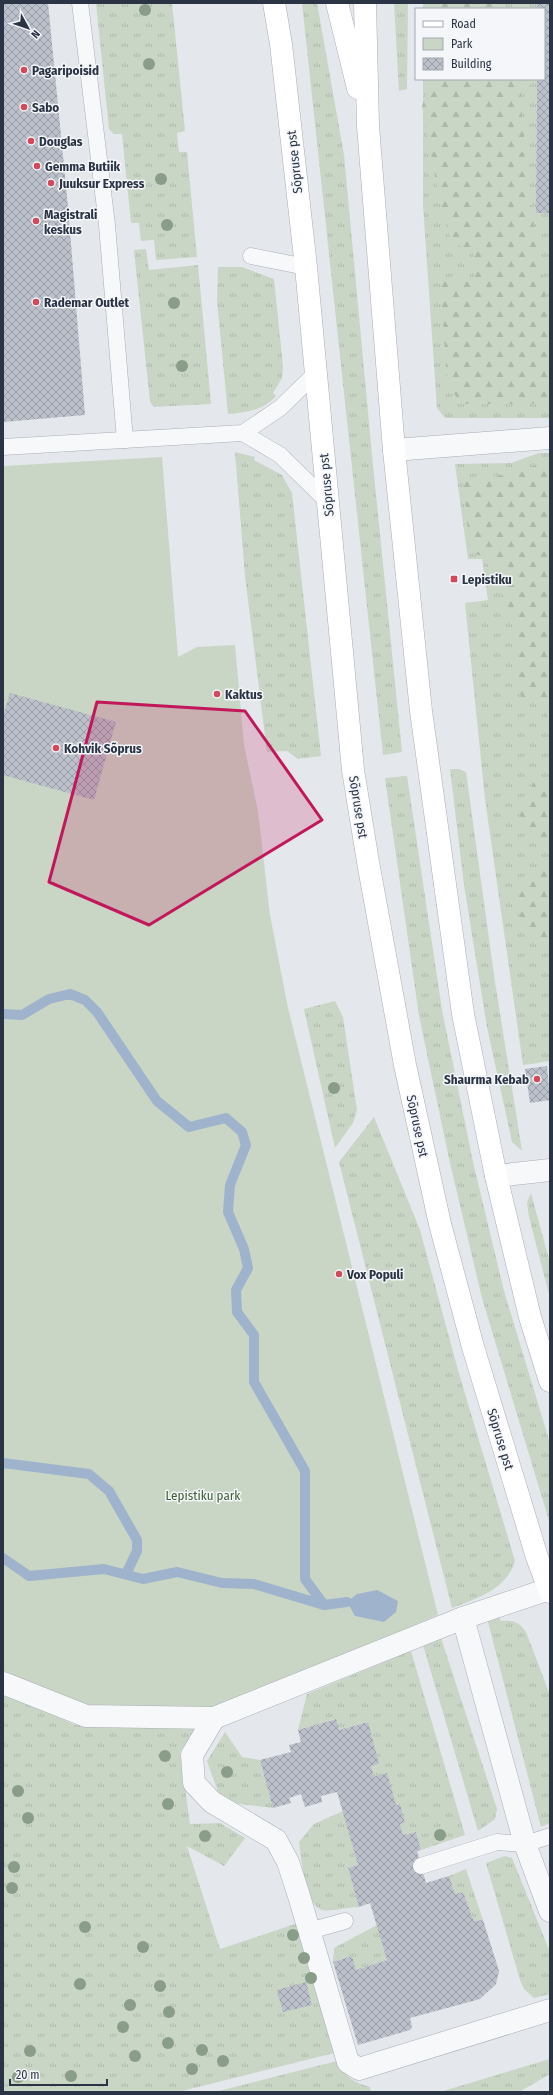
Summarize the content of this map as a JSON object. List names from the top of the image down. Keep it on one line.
{"streets":{"main road":["Sõpruse pst"]},"parks":["Lepistiku park"],"places":{"other":["Pagaripoisid","Sabo","Douglas","Gemma Butiik","Juuksur Express","Magistrali keskus","Rademar Outlet","Kaktus","Kohvik Sõprus","Shaurma Kebab","Vox Populi"],"transit":["Lepistiku"]},"legend":["Road","Park","Building"],"scale_bar":"20 m","north":"bottom right"}
